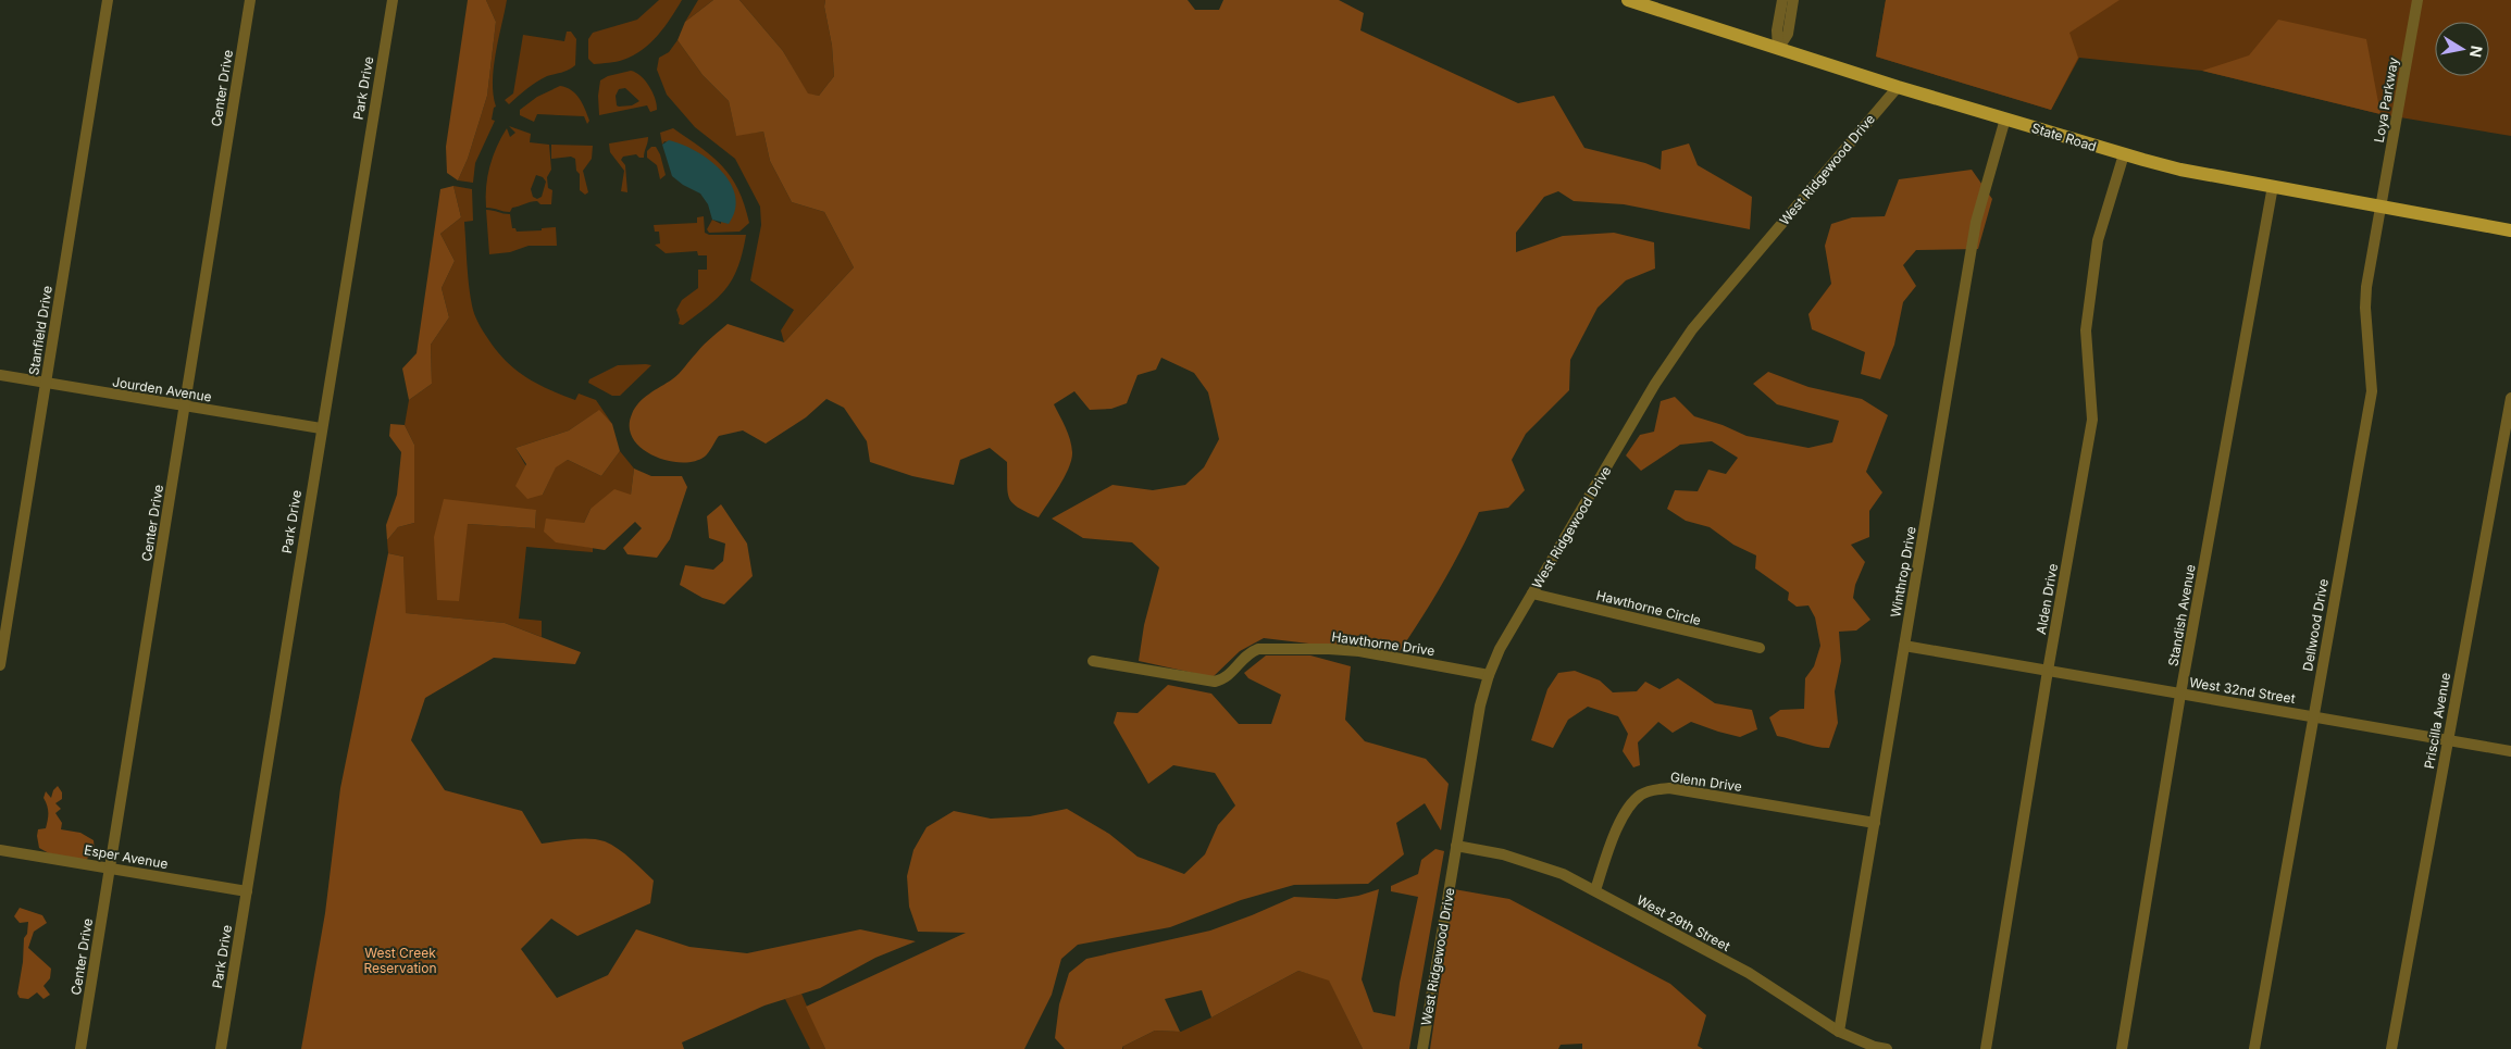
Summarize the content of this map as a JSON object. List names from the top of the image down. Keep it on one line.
{"streets":{"main road":["State Road"],"street":["Center Drive","Park Drive","Loya Parkway","West Ridgewood Drive","Stanfield Drive","Jourden Avenue","Winthrop Drive","Alden Drive","Hawthorne Circle","Standish Avenue","Dellwood Drive","Hawthorne Drive","West 32nd Street","Priscilla Avenue","Glenn Drive","Esper Avenue","West 29th Street"]},"crossings":[["Center Drive","Jourden Avenue"],["Center Drive","Esper Avenue"],["Park Drive","Jourden Avenue"],["Park Drive","Esper Avenue"],["Loya Parkway","State Road"],["Loya Parkway","Dellwood Drive"],["State Road","West Ridgewood Drive"],["State Road","Winthrop Drive"],["State Road","Alden Drive"],["State Road","Standish Avenue"],["State Road","Dellwood Drive"],["West Ridgewood Drive","Hawthorne Circle"],["West Ridgewood Drive","Hawthorne Drive"],["West Ridgewood Drive","West 29th Street"],["Stanfield Drive","Jourden Avenue"],["Winthrop Drive","West 32nd Street"],["Winthrop Drive","Glenn Drive"],["Winthrop Drive","West 29th Street"],["Alden Drive","West 32nd Street"],["Standish Avenue","West 32nd Street"],["Dellwood Drive","West 32nd Street"],["West 32nd Street","Priscilla Avenue"],["Glenn Drive","West 29th Street"]],"parks":["West Creek Reservation"],"north":"right"}
